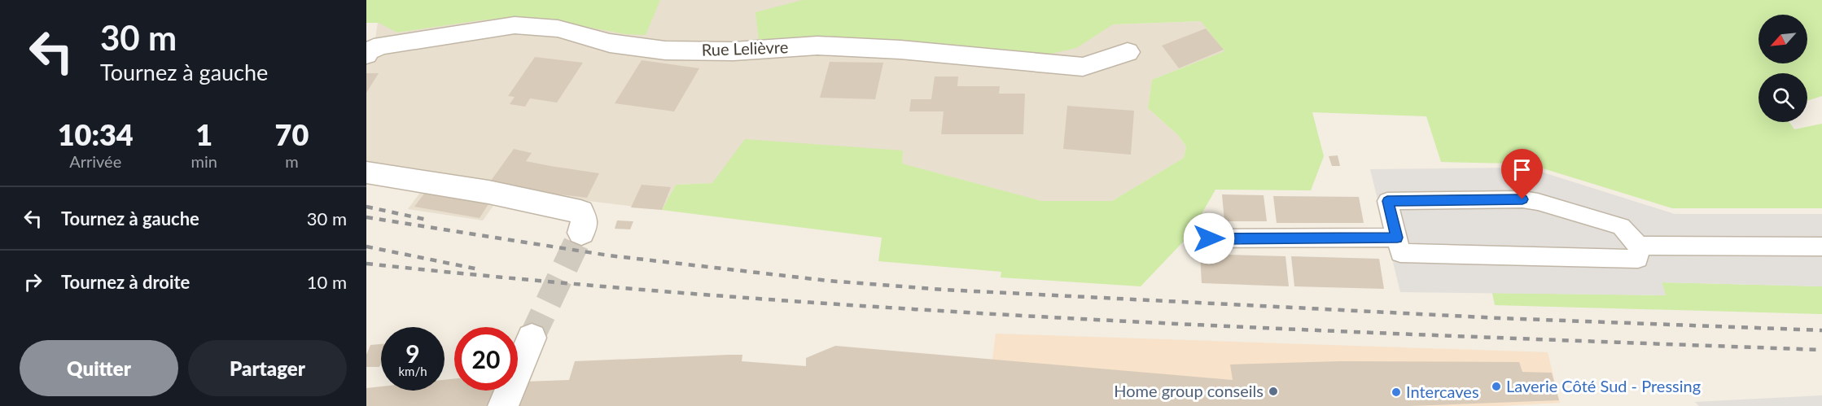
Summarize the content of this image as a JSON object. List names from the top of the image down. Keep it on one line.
{"streets":{"street":["Rue Lelièvre"]},"places":["Laverie Côté Sud - Pressing","Home group conseils","Intercaves"],"north":"bottom left","page":{"turn":["30 m","Tournez à gauche"],"eta":["10:34","Arrivée","1","min","70","m"],"list":[{"name":"Tournez à gauche","value":"30 m"},{"name":"Tournez à droite","value":"10 m"}],"speed":"9 km/h","limit":"20","buttons":["Quitter","Partager"]}}
